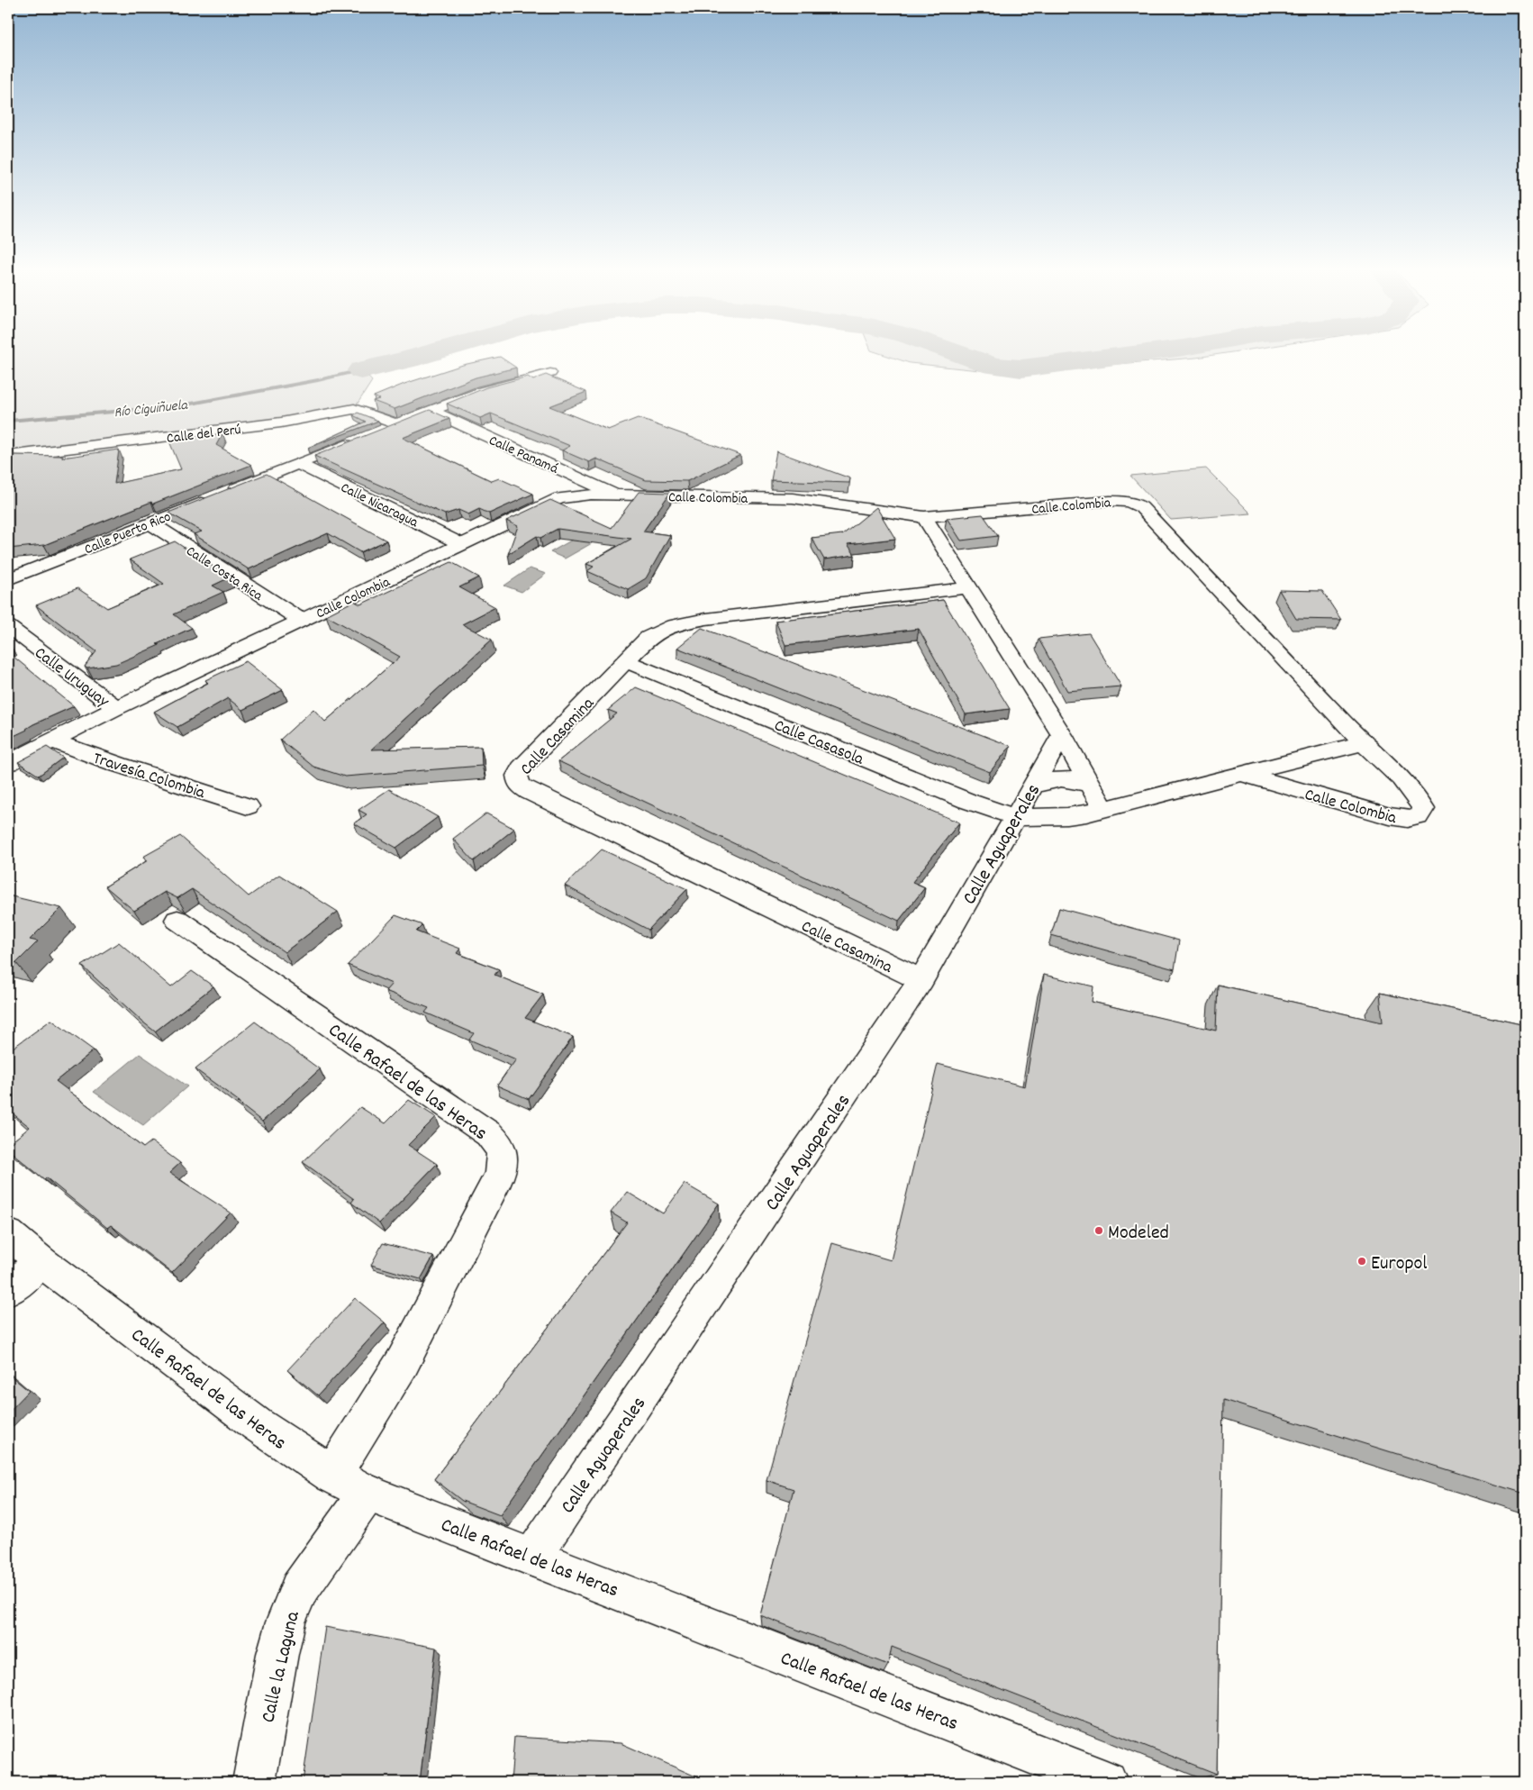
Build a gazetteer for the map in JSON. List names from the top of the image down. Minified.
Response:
{"streets":{"street":["Calle del Perú","Calle Panamá","Calle Colombia","Calle Nicaragua","Calle Puerto Rico","Calle Costa Rica","Calle Uruguay","Calle Casamina","Calle Casasola","Travesía Colombia","Calle Aguaperales","Calle Rafael de las Heras","Calle la Laguna"]},"crossings":[["Calle del Perú","Calle Puerto Rico"],["Calle Panamá","Calle Colombia"],["Calle Panamá","Calle Puerto Rico"],["Calle Colombia","Calle Nicaragua"],["Calle Colombia","Calle Costa Rica"],["Calle Colombia","Calle Uruguay"],["Calle Colombia","Calle Casasola"],["Calle Colombia","Travesía Colombia"],["Calle Colombia","Calle Aguaperales"],["Calle Nicaragua","Calle Puerto Rico"],["Calle Puerto Rico","Calle Costa Rica"],["Calle Casamina","Calle Casasola"],["Calle Casamina","Calle Aguaperales"],["Calle Casasola","Calle Aguaperales"],["Calle Aguaperales","Calle Rafael de las Heras"],["Calle Rafael de las Heras","Calle la Laguna"]],"water":["Río Ciguiñuela"],"places":["Modeled","Europol"]}
